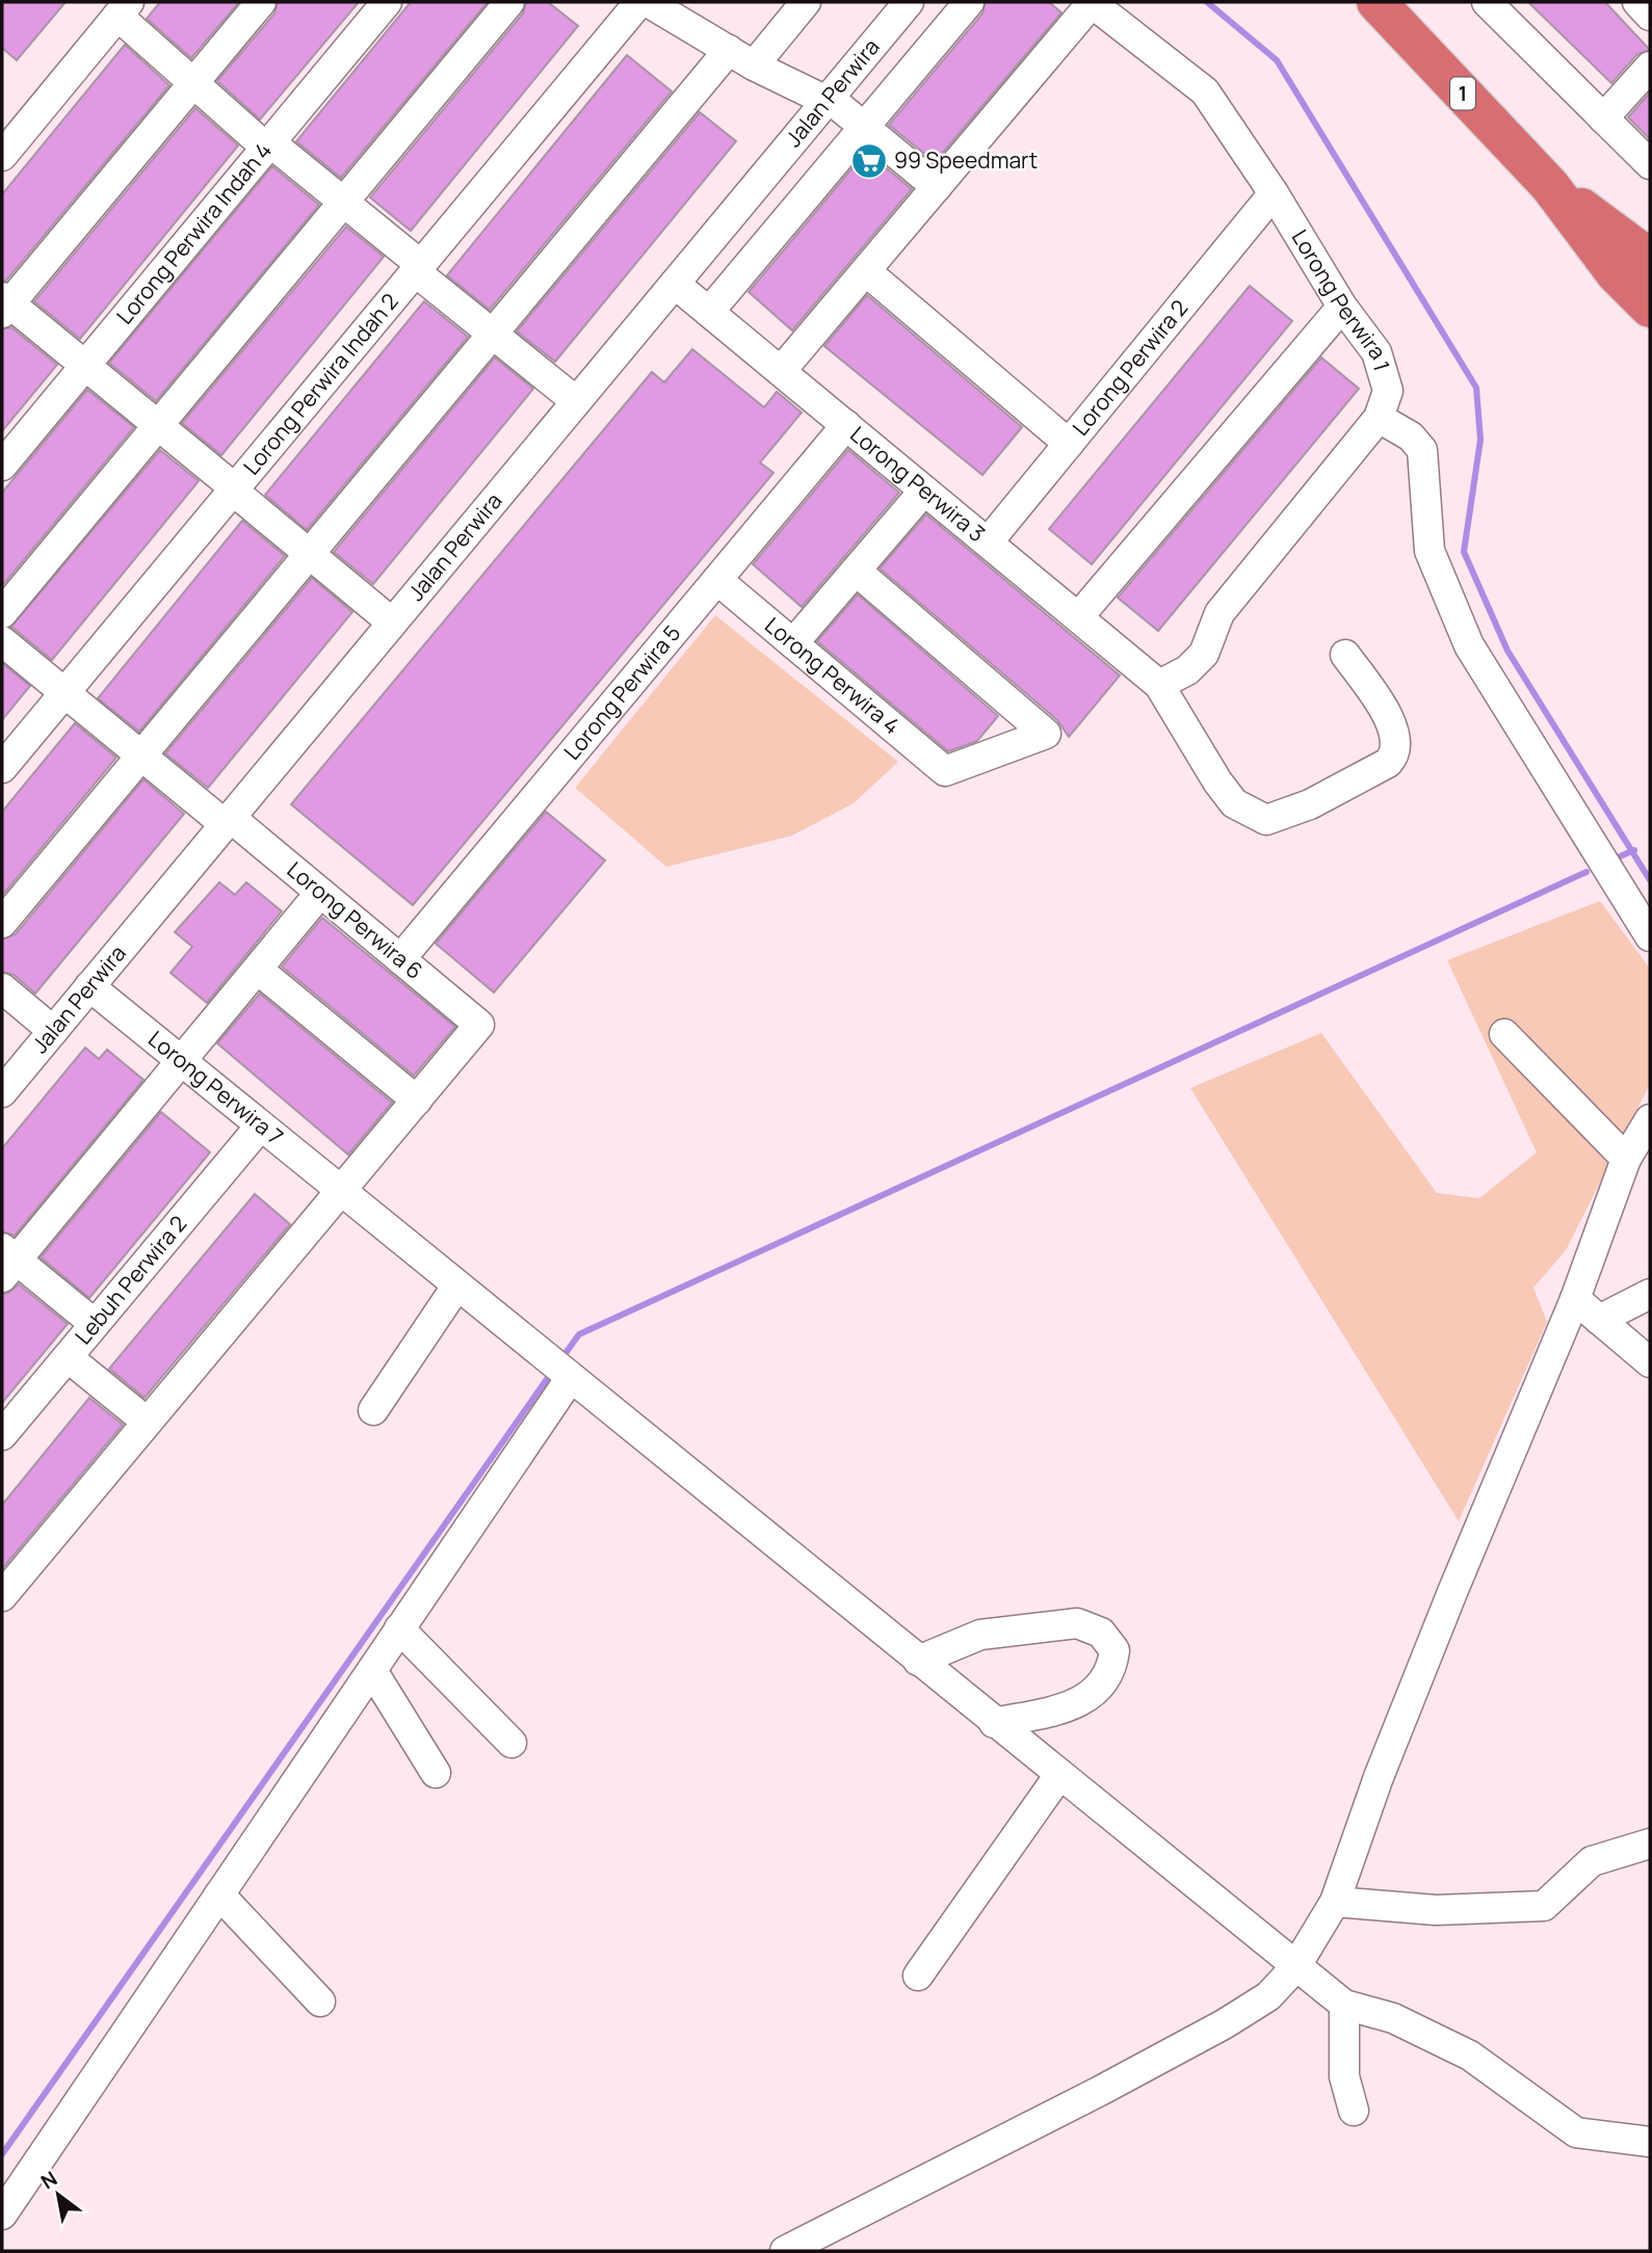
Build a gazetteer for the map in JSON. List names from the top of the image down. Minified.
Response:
{"streets":{"highway":["1"],"street":["Jalan Perwira","Lorong Perwira Indah 4","Lorong Perwira 1","Lorong Perwira 2","Lorong Perwira Indah 2","Lorong Perwira 3","Lorong Perwira 4","Lorong Perwira 5","Lorong Perwira 6","Lorong Perwira 7","Lebuh Perwira 2"]},"crossings":[["Jalan Perwira","Lorong Perwira 3"],["Jalan Perwira","Lorong Perwira 6"],["Jalan Perwira","Lorong Perwira 7"],["Lorong Perwira 1","Lorong Perwira 2"],["Lorong Perwira 1","Lorong Perwira 3"],["Lorong Perwira 2","Lorong Perwira 3"],["Lorong Perwira Indah 2","Lorong Perwira 6"],["Lorong Perwira 3","Lorong Perwira 5"],["Lorong Perwira 4","Lorong Perwira 5"],["Lorong Perwira 5","Lorong Perwira 6"],["Lorong Perwira 7","Lebuh Perwira 2"]],"places":{"supermarket":["99 Speedmart"]},"north":"top left"}
